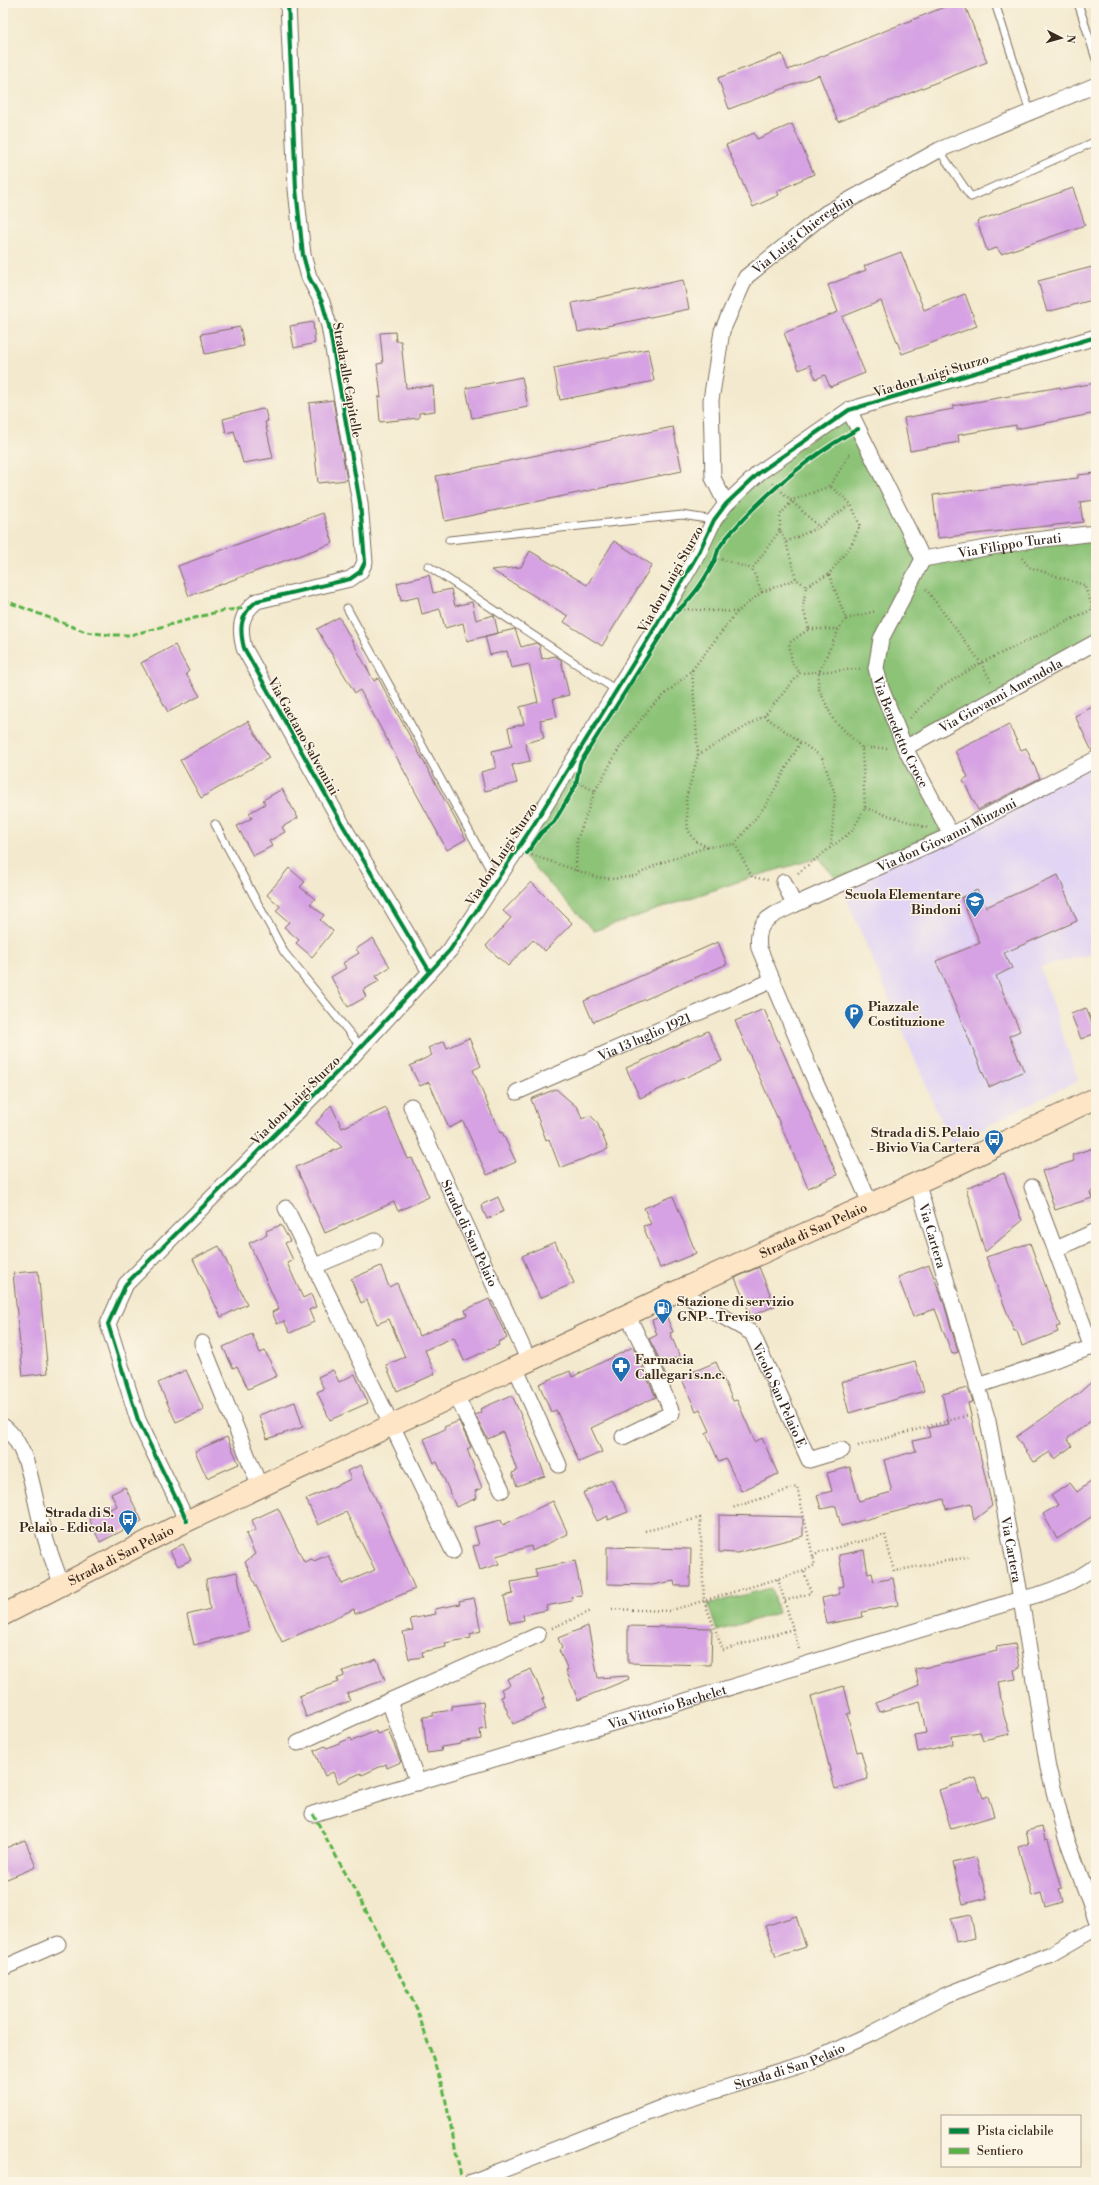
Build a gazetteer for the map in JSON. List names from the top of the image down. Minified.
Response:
{"streets":{"main road":["Strada di San Pelaio"],"street":["Via Luigi Chiereghin","Via don Luigi Sturzo","Strada alle Capitelle","Via Filippo Turati","Via Giovanni Amendola","Via Benedetto Croce","Via Gaetano Salvemini","Via don Giovanni Minzoni","Via 13 luglio 1921","Via Cartera","Vicolo San Pelaio E","Via Vittorio Bachelet"]},"crossings":[["Via Luigi Chiereghin","Via don Luigi Sturzo"],["Via don Luigi Sturzo","Via Gaetano Salvemini"],["Via don Luigi Sturzo","Strada di San Pelaio"],["Strada alle Capitelle","Via Gaetano Salvemini"],["Via Filippo Turati","Via Benedetto Croce"],["Via Giovanni Amendola","Via Benedetto Croce"],["Via Benedetto Croce","Via don Giovanni Minzoni"],["Strada di San Pelaio","Via Cartera"],["Strada di San Pelaio","Vicolo San Pelaio E"],["Via Cartera","Via Vittorio Bachelet"]],"places":{"school or university":["Scuola Elementare Bindoni"],"parking":["Piazzale Costituzione"],"bus stop":["Strada di S. Pelaio - Bivio Via Cartera","Strada di S. Pelaio - Edicola"],"fuel station":["Stazione di servizio GNP - Treviso"],"pharmacy":["Farmacia Callegari s.n.c."]},"legend":["Pista ciclabile","Sentiero"],"north":"right"}
